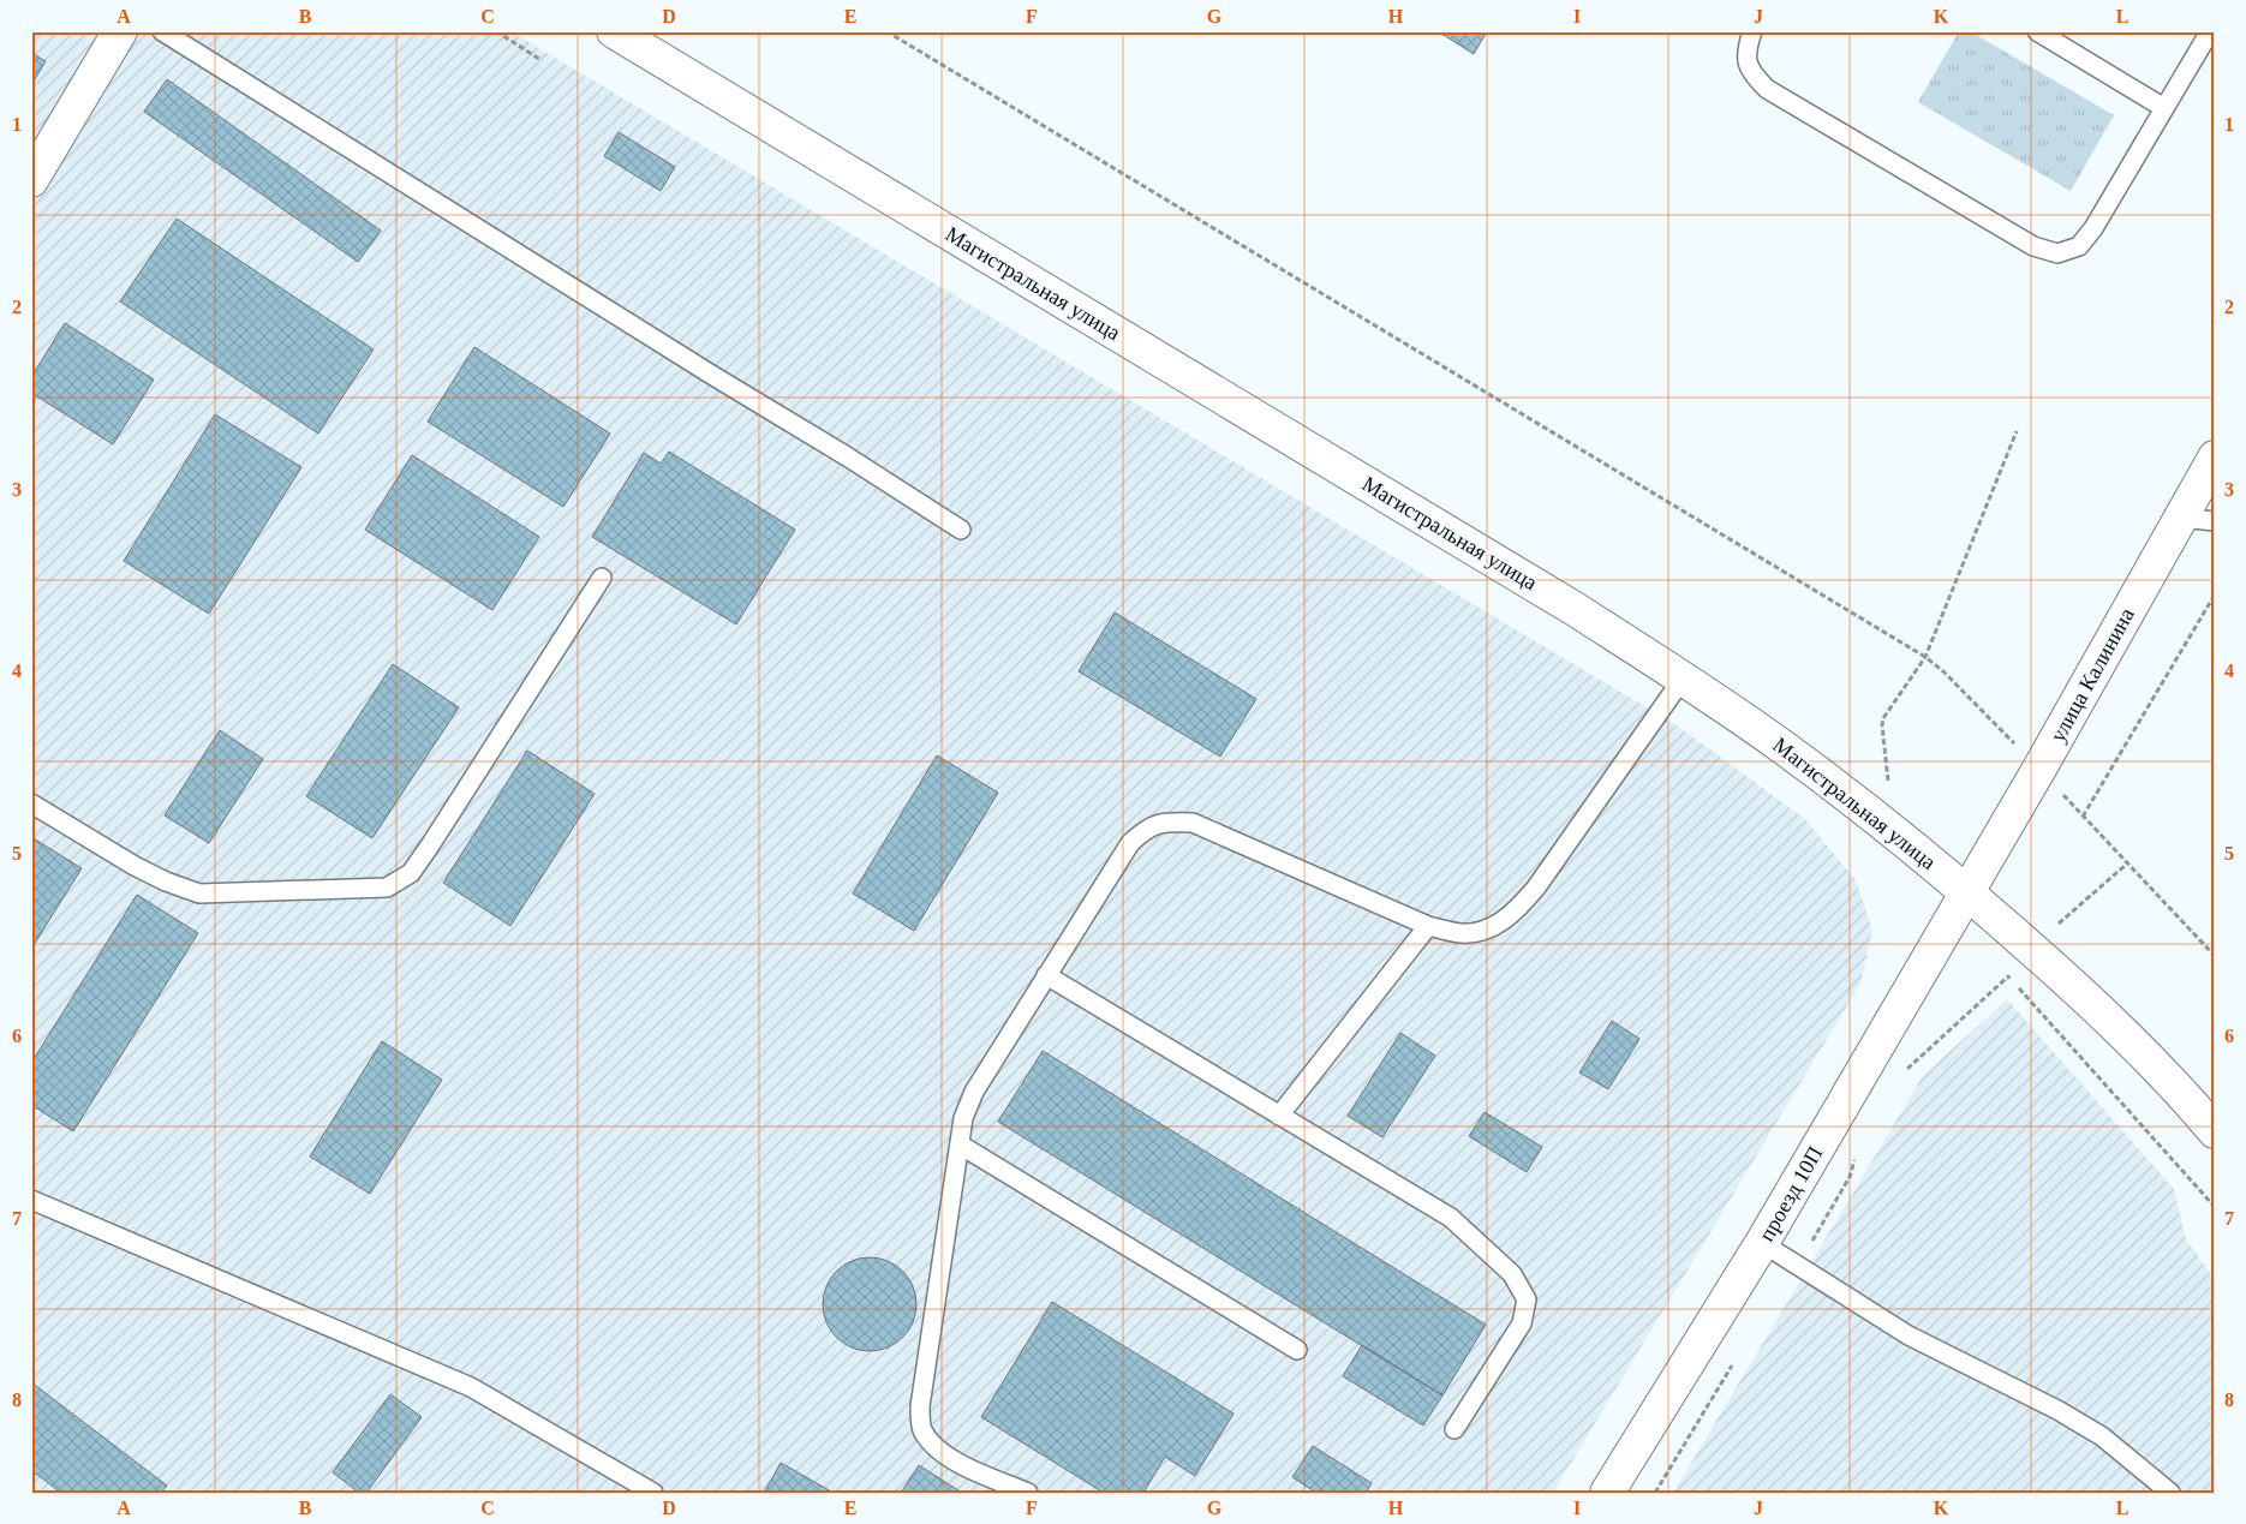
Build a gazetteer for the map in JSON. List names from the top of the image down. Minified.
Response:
{"streets":{"main road":["Магистральная улица","улица Калинина","проезд 10П"]},"crossings":[["Магистральная улица","улица Калинина"],["Магистральная улица","проезд 10П"],["улица Калинина","проезд 10П"]],"grid":{"columns":["A","B","C","D","E","F","G","H","I","J","K","L"],"rows":["1","2","3","4","5","6","7","8"]}}
